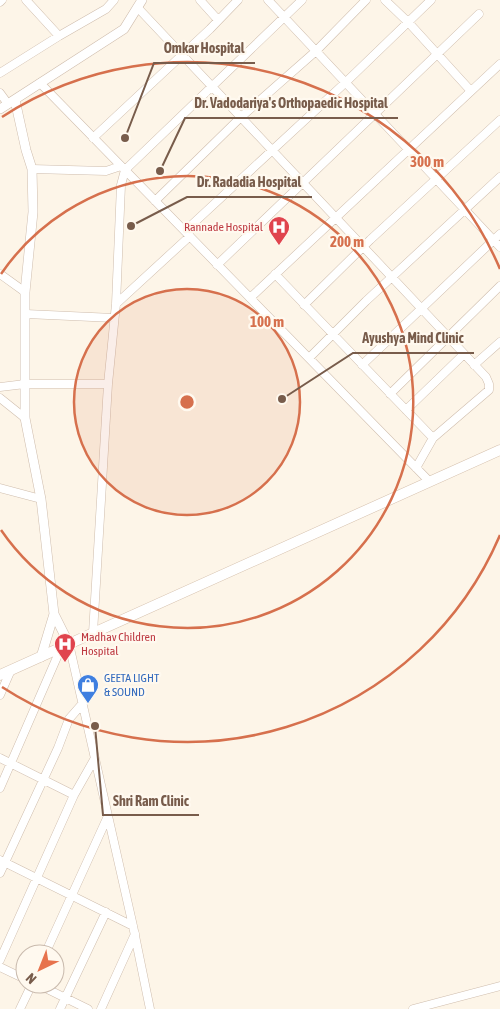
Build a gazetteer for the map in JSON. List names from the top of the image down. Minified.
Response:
{"places":{"other":["Omkar Hospital","Dr. Vadodariya's Orthopaedic Hospital","Dr. Radadia Hospital","Ayushya Mind Clinic","Shri Ram Clinic"],"hospital":["Rannade Hospital","Madhav Children Hospital"],"shop":["GEETA LIGHT & SOUND"]},"north":"bottom left","rings":["300 m","200 m","100 m"]}
